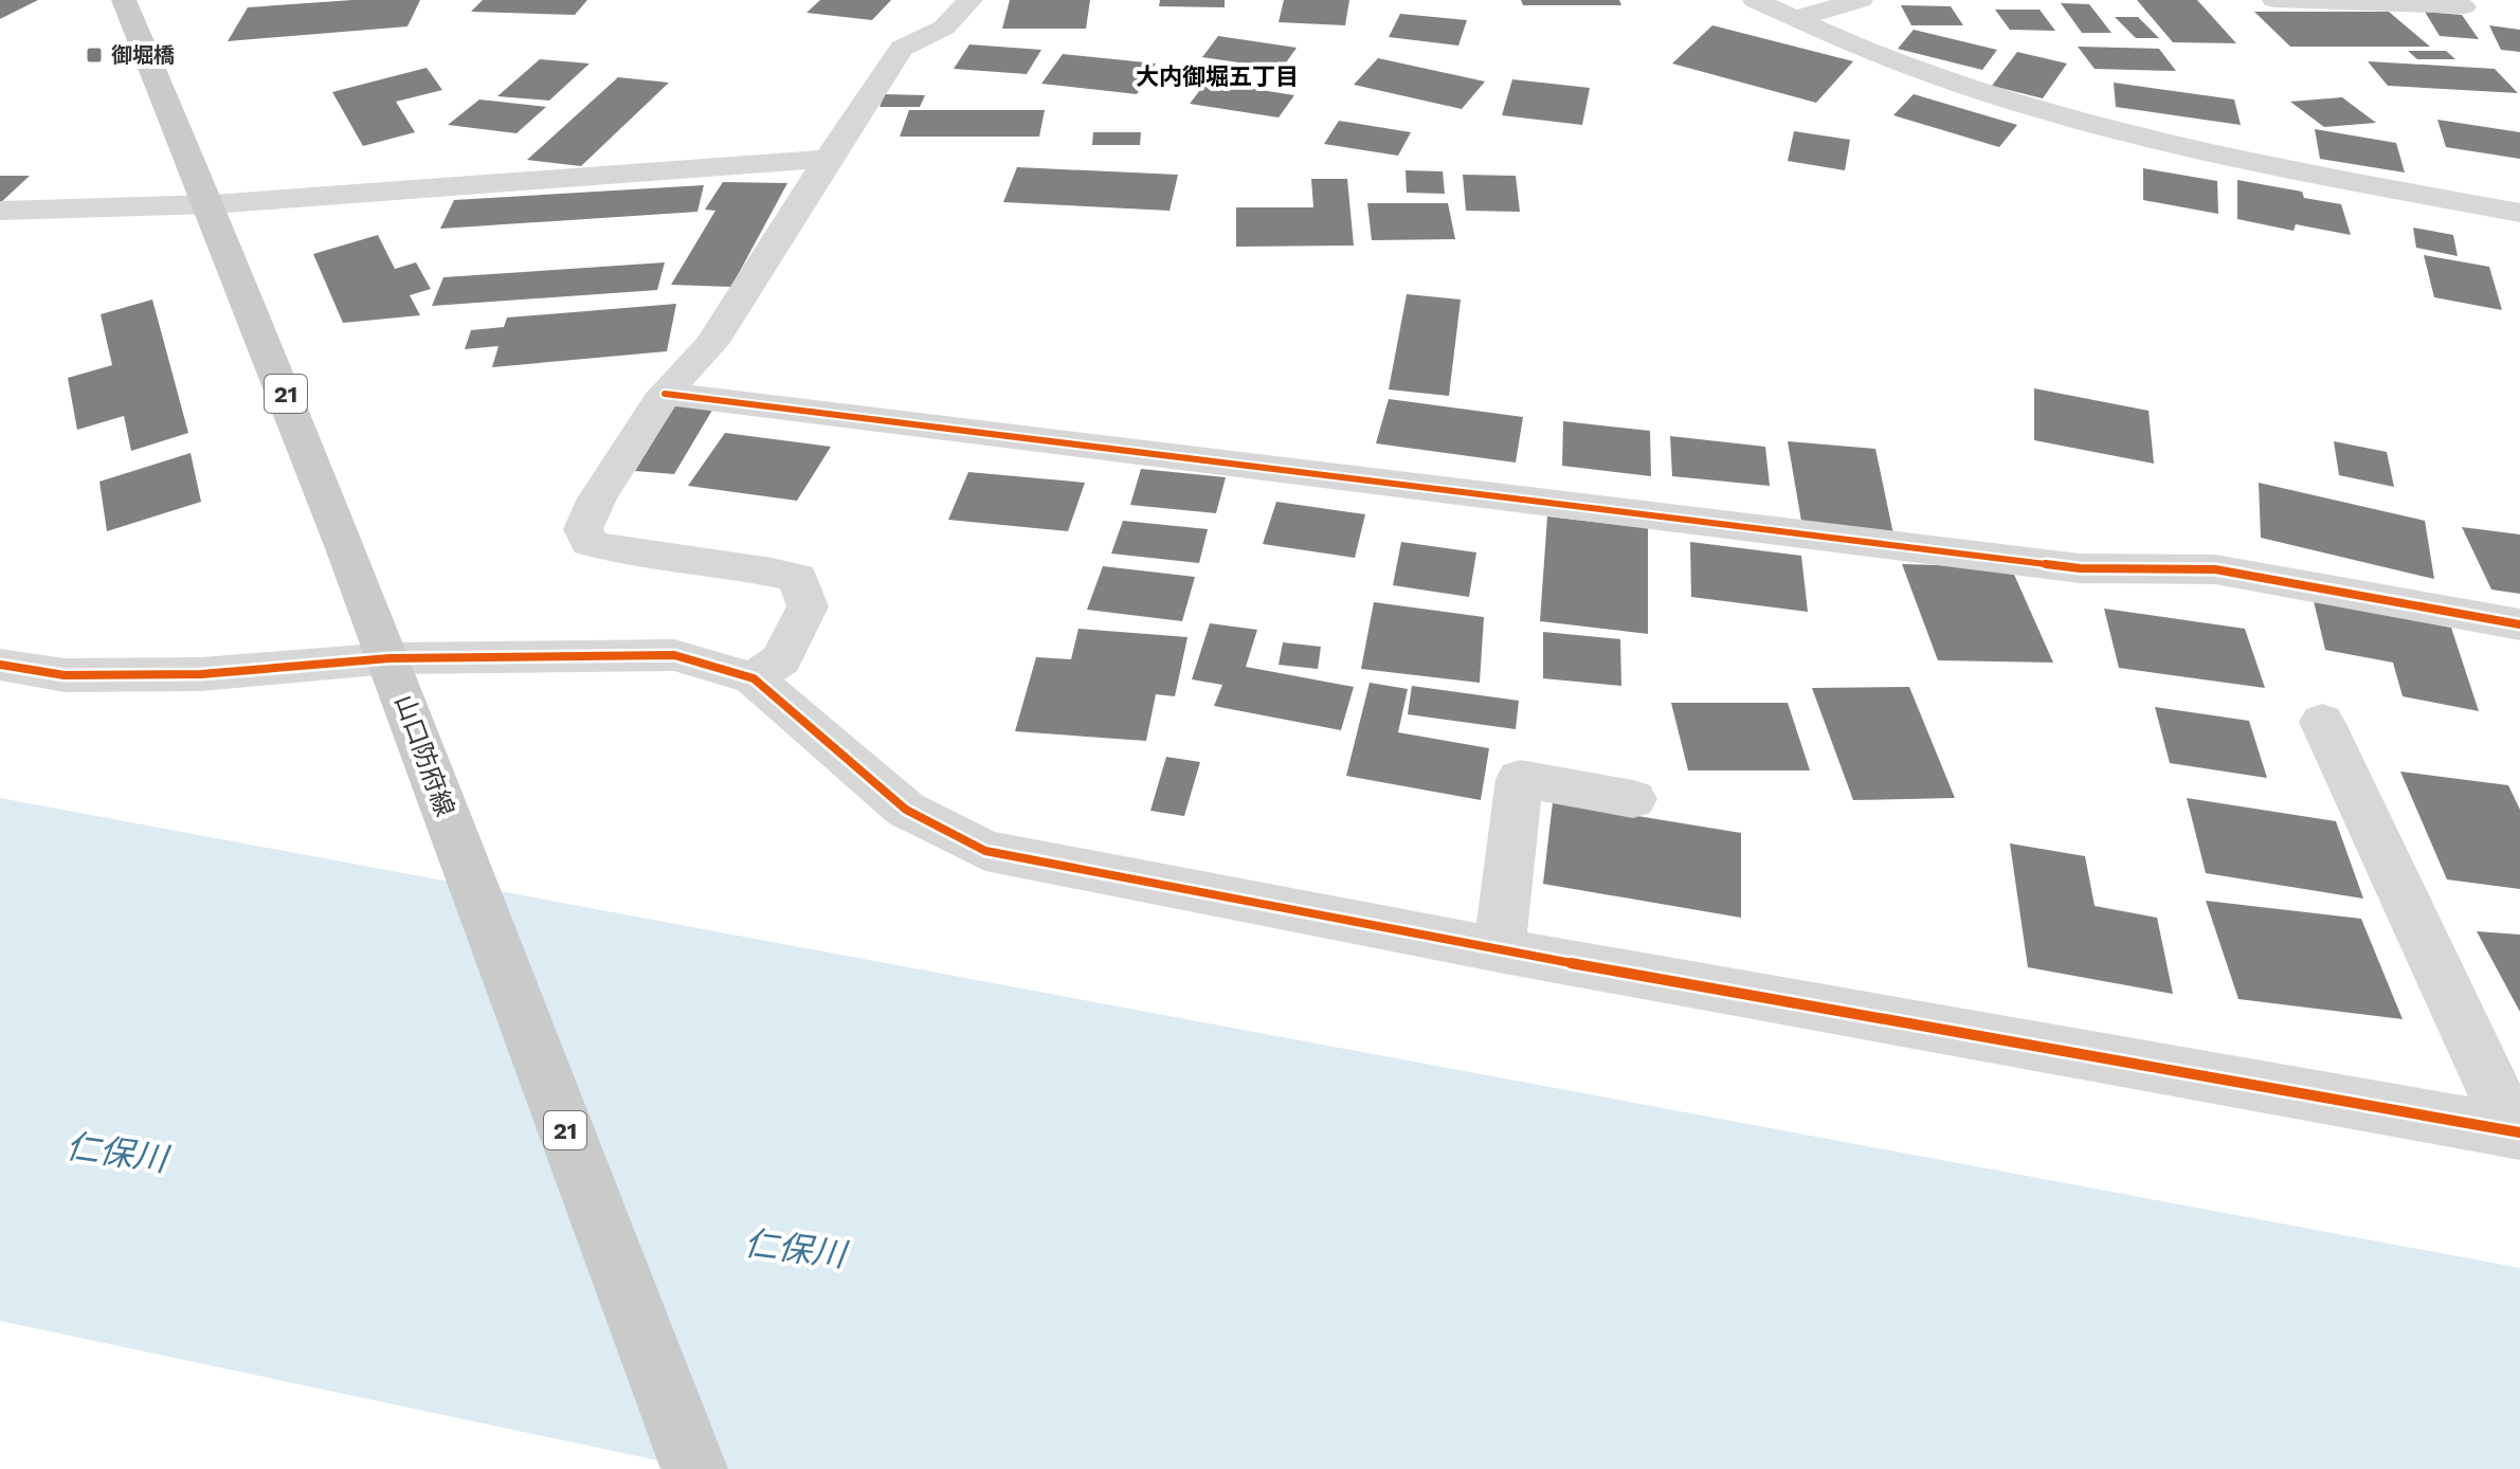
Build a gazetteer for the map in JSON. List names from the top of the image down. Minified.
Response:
{"streets":{"main road":["21","山口防府線"]},"districts":["大内御堀五丁目"],"water":["仁保川"],"places":{"transit":["御堀橋"]}}
